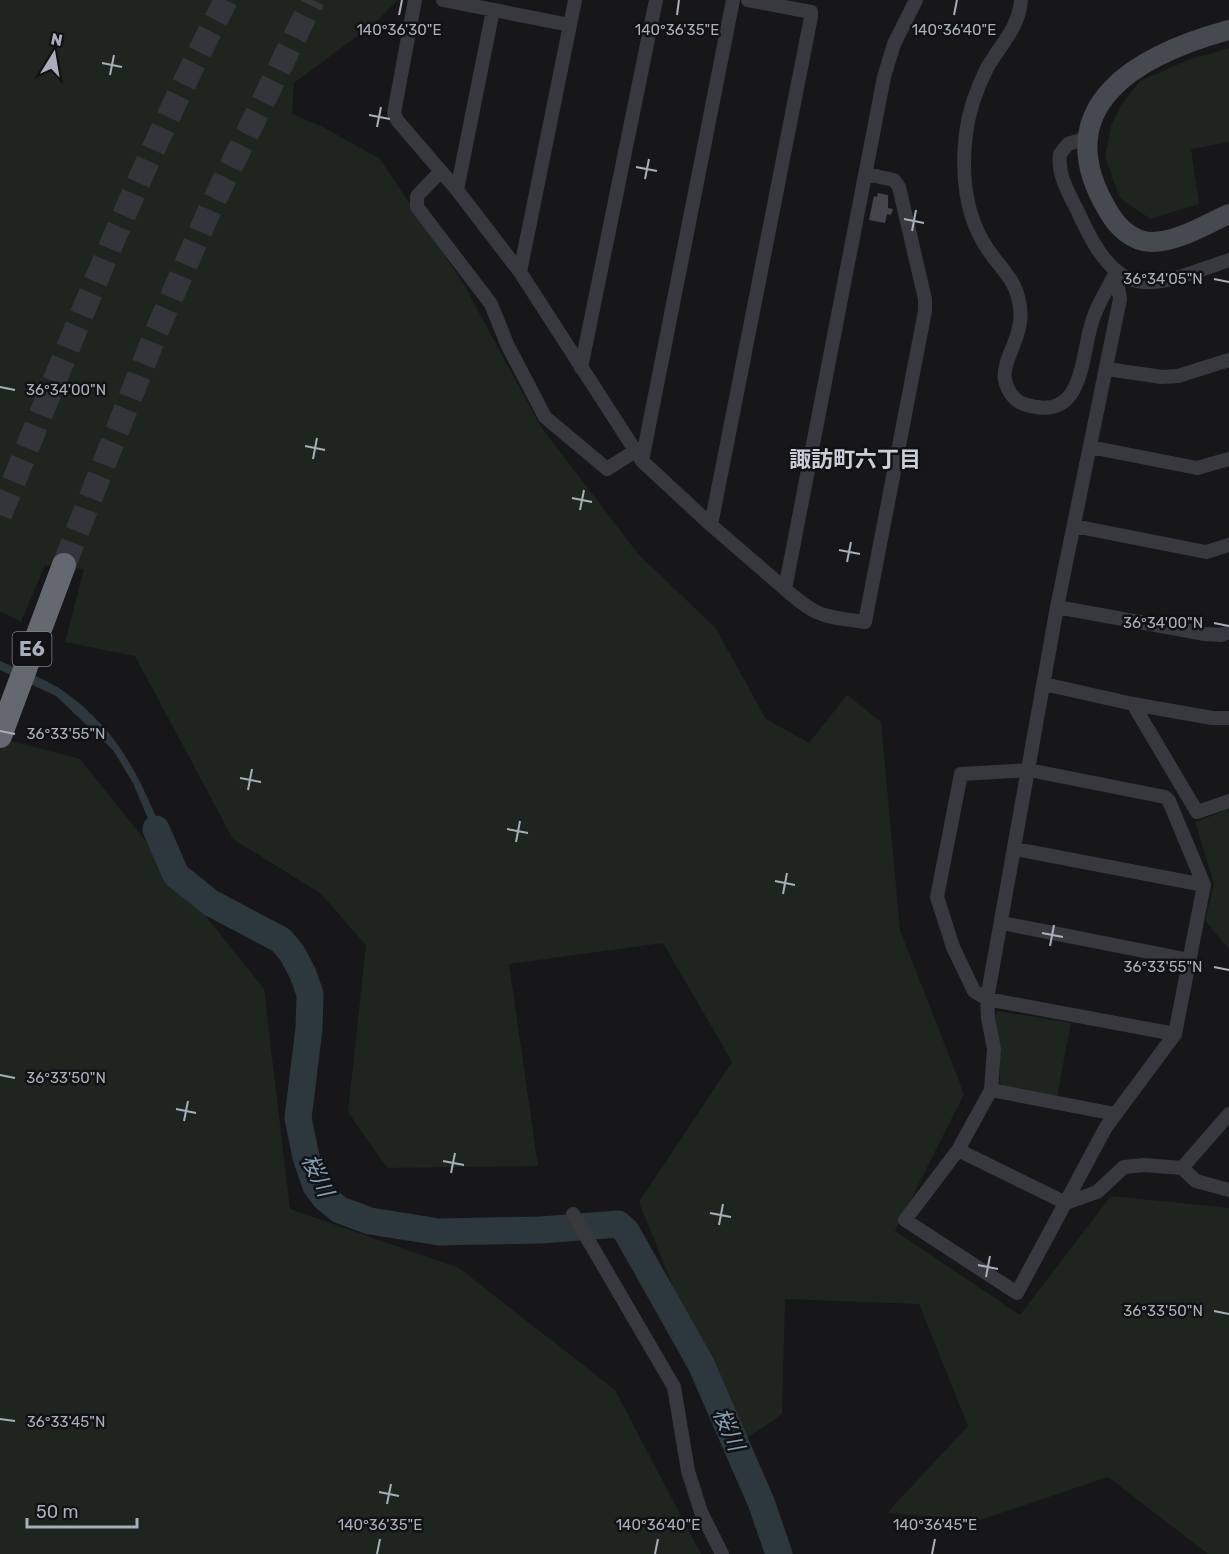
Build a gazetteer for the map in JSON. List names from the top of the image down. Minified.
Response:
{"streets":{"highway":["E6"]},"districts":["諏訪町六丁目"],"water":["桜川"],"scale_bar":"50 m","north":"top","coordinates":["140°36'30\"E","140°36'35\"E","140°36'40\"E","36°34'05\"N","36°34'00\"N","36°33'55\"N","36°33'50\"N","36°33'45\"N","140°36'45\"E"]}
